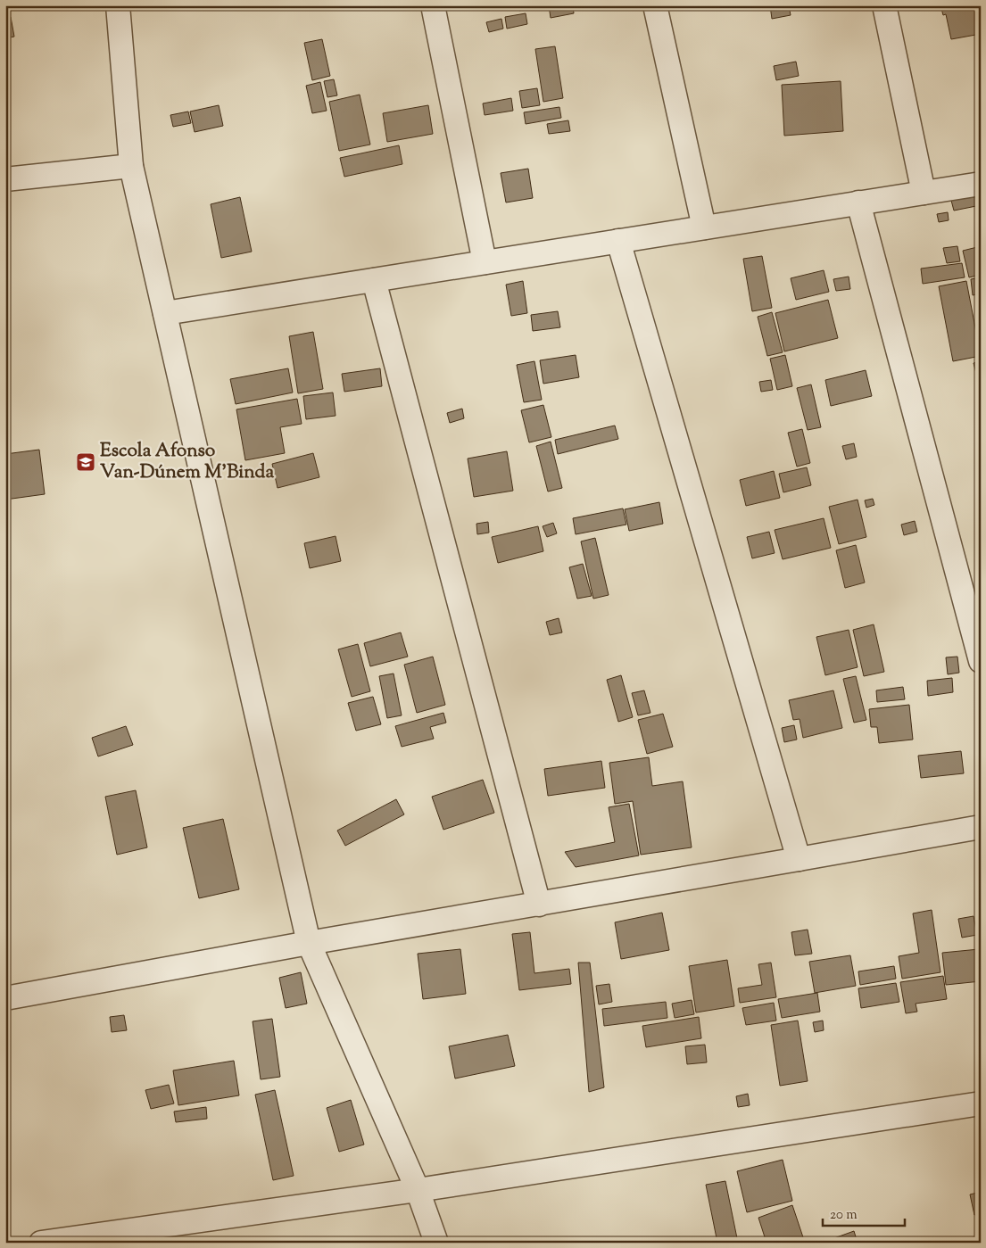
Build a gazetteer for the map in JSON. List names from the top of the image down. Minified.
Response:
{"places":{"school or university":["Escola Afonso Van-Dúnem M’Binda"]},"scale_bar":"20 m"}
